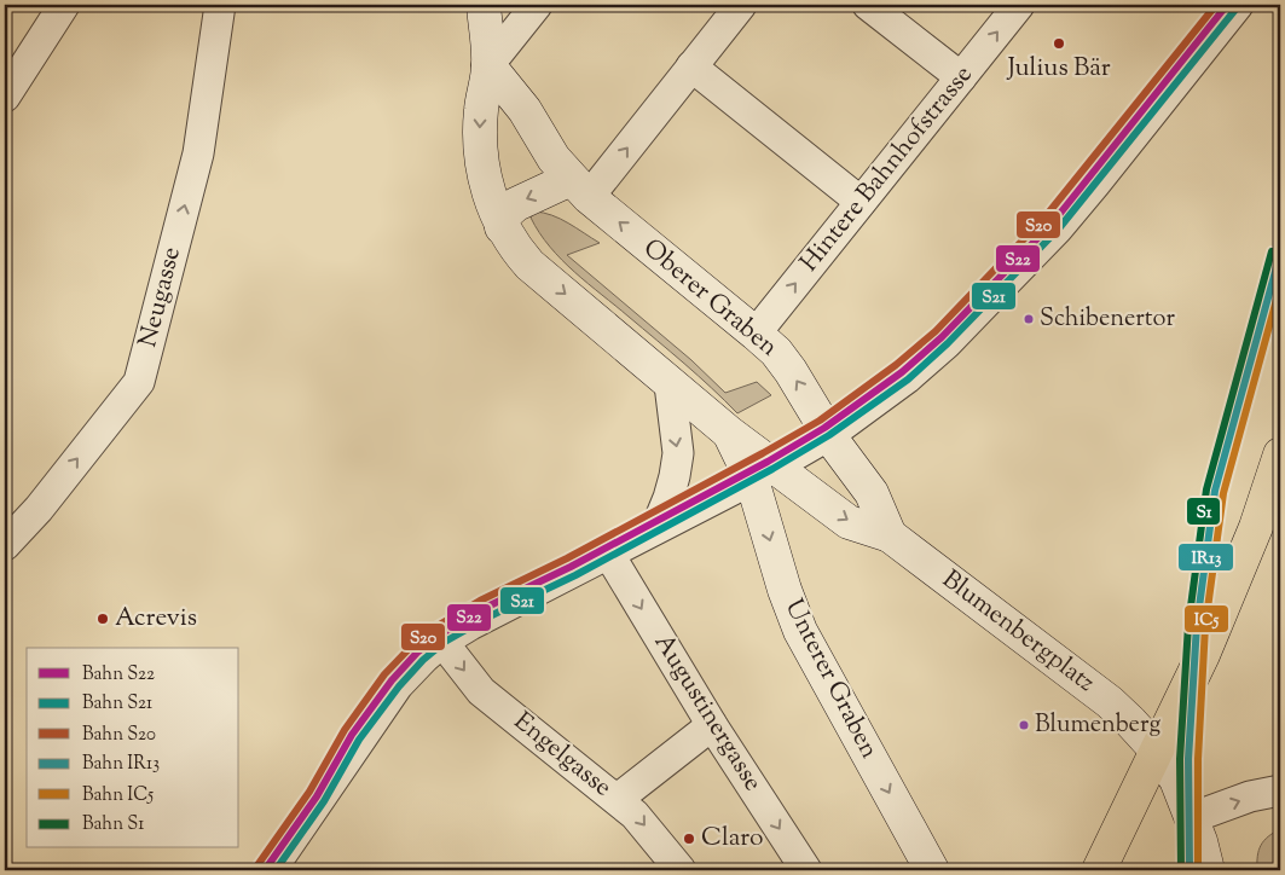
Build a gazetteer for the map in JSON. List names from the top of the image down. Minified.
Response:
{"streets":{"main road":["Oberer Graben","Blumenbergplatz","Unterer Graben"],"street":["Hintere Bahnhofstrasse","Neugasse","Augustinergasse","Engelgasse"]},"crossings":[["Hintere Bahnhofstrasse","Oberer Graben"],["Oberer Graben","Blumenbergplatz"]],"one_way":["Neugasse","Unterer Graben","Augustinergasse","Engelgasse"],"places":["Julius Bär","Schibenertor","Acrevis","Blumenberg","Claro"],"lines":["rail line S22","rail line S20","rail line S21","rail line S1","rail line IR13","rail line IC5"],"legend":["Bahn S22","Bahn S21","Bahn S20","Bahn IR13","Bahn IC5","Bahn S1"]}
